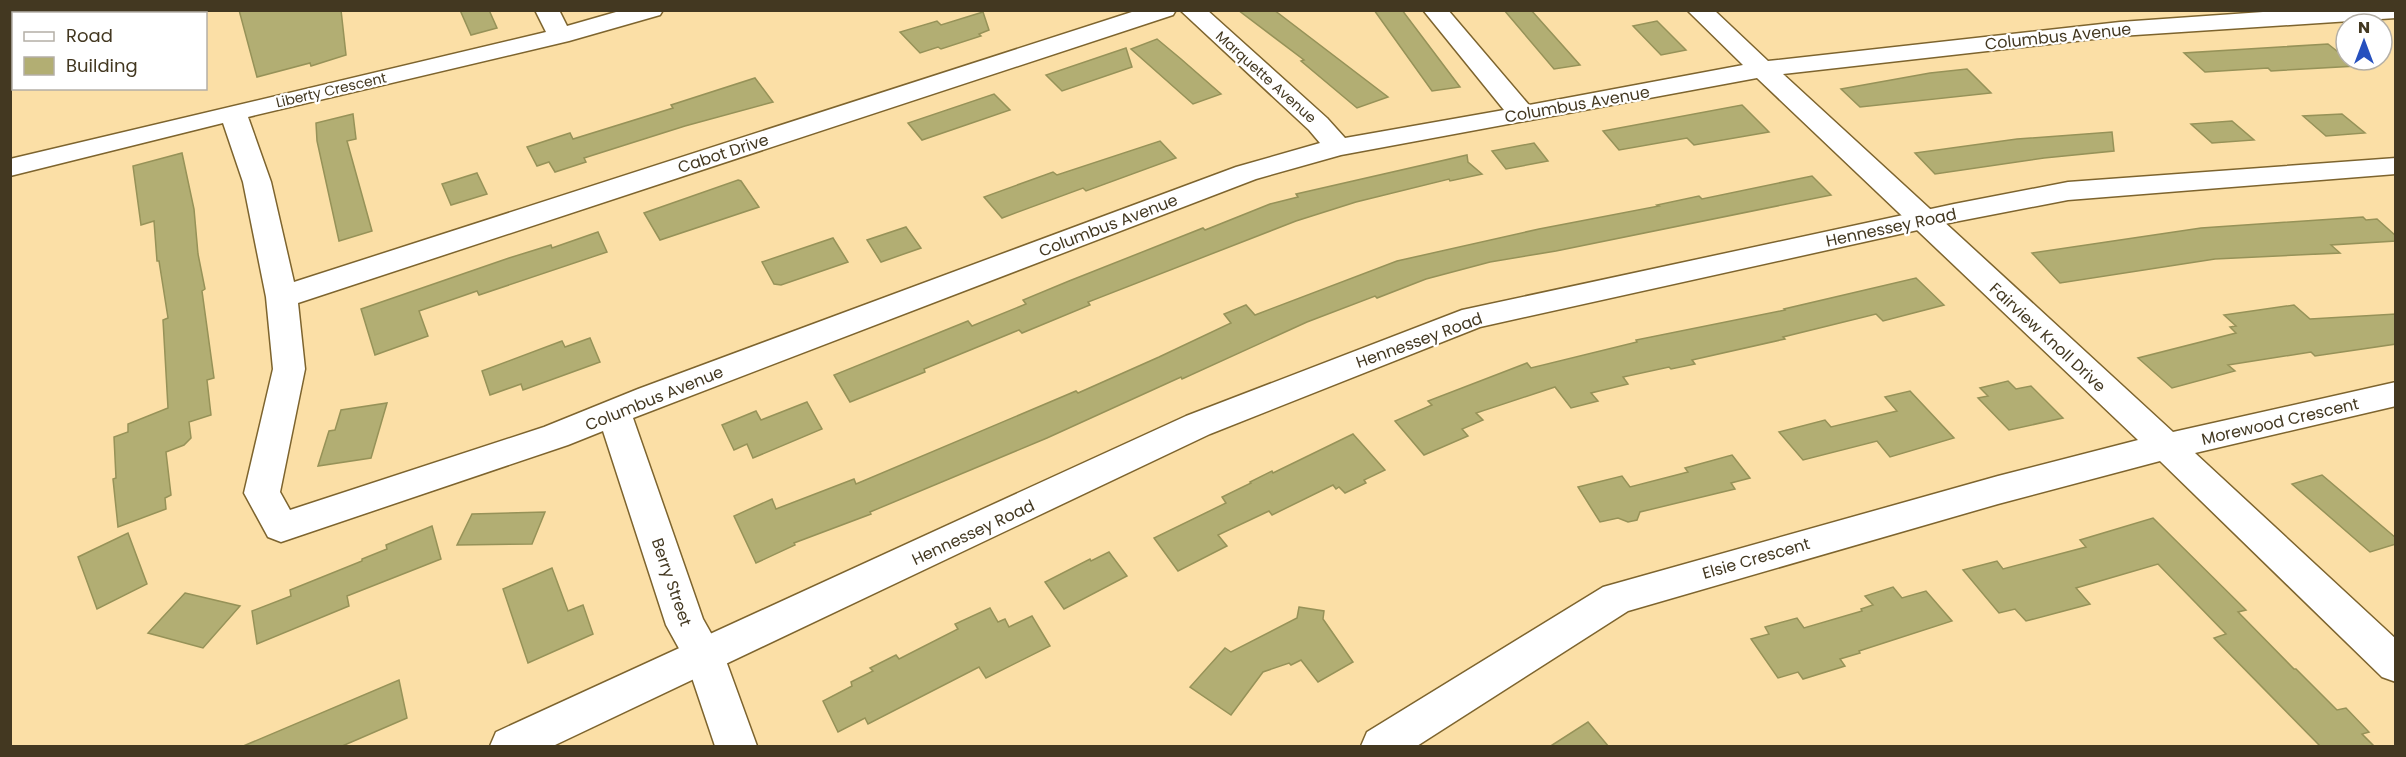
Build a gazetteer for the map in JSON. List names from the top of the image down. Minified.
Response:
{"streets":{"street":["Columbus Avenue","Marquette Avenue","Liberty Crescent","Cabot Drive","Hennessey Road","Fairview Knoll Drive","Morewood Crescent","Elsie Crescent","Berry Street"]},"crossings":[["Columbus Avenue","Marquette Avenue"],["Columbus Avenue","Liberty Crescent"],["Columbus Avenue","Cabot Drive"],["Columbus Avenue","Fairview Knoll Drive"],["Columbus Avenue","Berry Street"],["Hennessey Road","Fairview Knoll Drive"],["Hennessey Road","Berry Street"],["Fairview Knoll Drive","Morewood Crescent"],["Fairview Knoll Drive","Elsie Crescent"],["Morewood Crescent","Elsie Crescent"]],"legend":["Road","Building"],"north":"top"}
